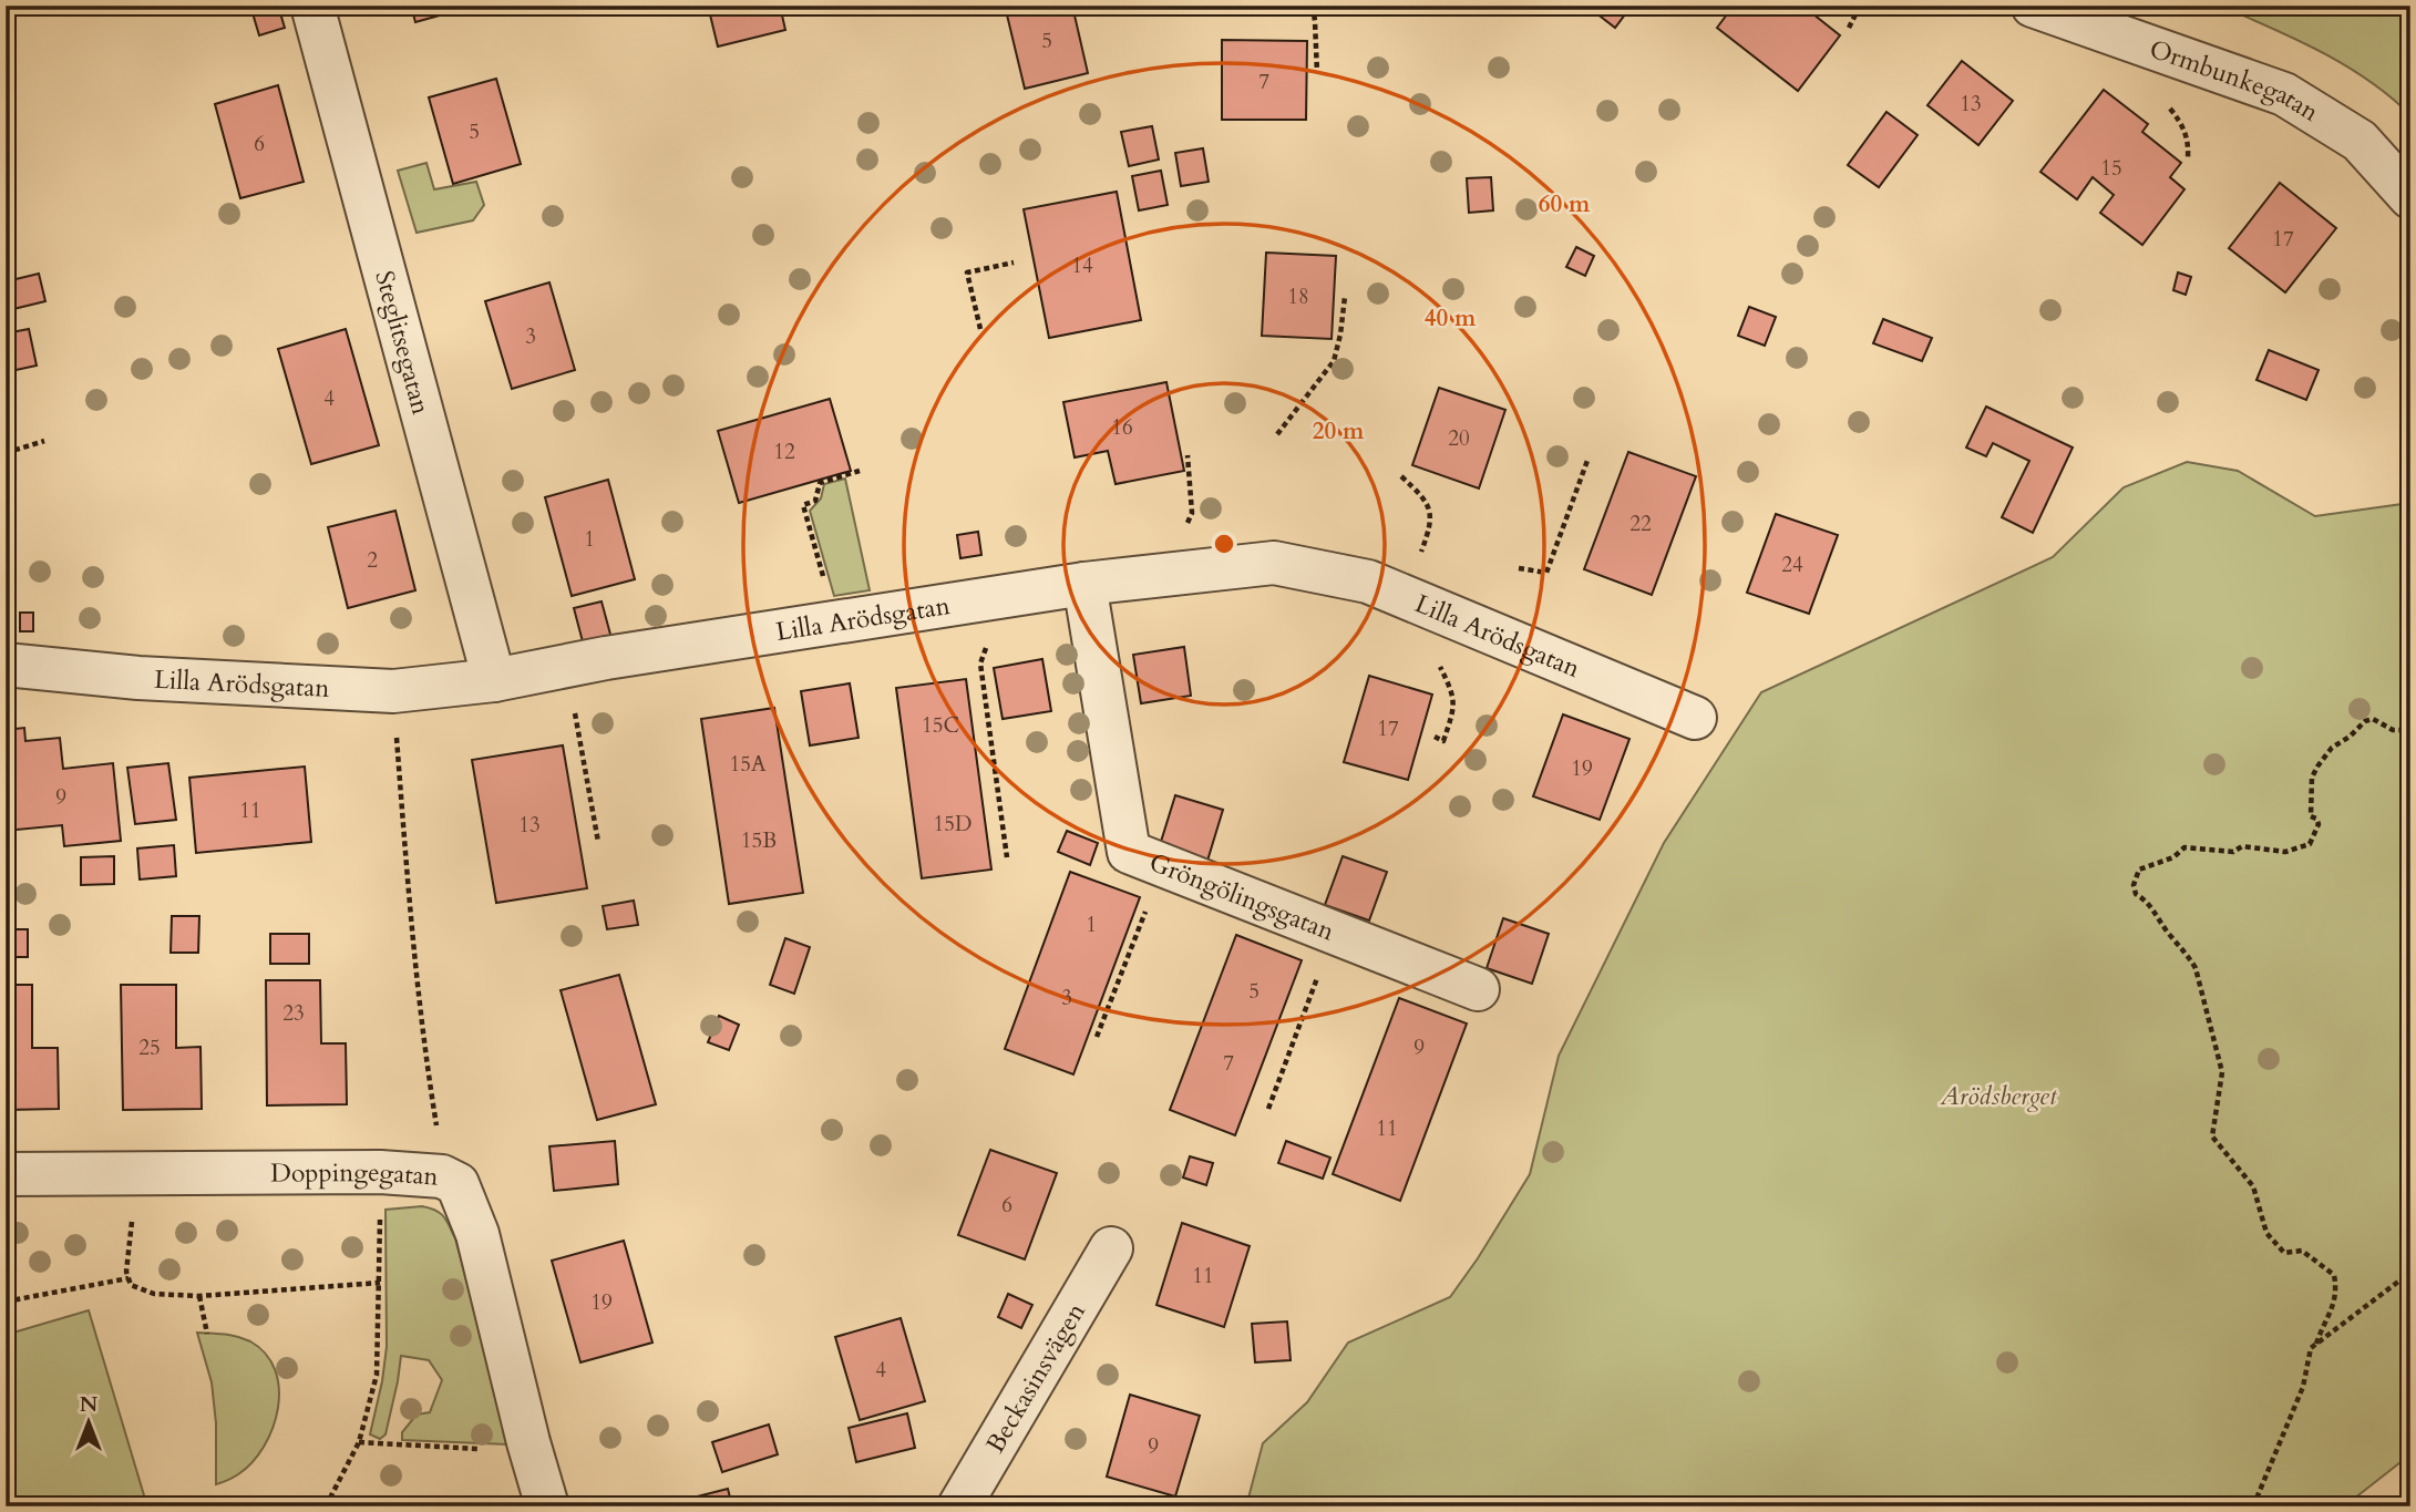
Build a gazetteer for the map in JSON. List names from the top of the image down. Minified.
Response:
{"streets":{"street":["Ormbunkegatan","Steglitsegatan","Lilla Arödsgatan","Gröngölingsgatan","Doppingegatan","Beckasinsvägen"]},"crossings":[["Steglitsegatan","Lilla Arödsgatan"],["Lilla Arödsgatan","Gröngölingsgatan"]],"parks":["Arödsberget"],"house_numbers":["5","7","13","5","6","15","17","14","18","3","4","16","20","12","22","1","2","24","15C","17","15A","19","9","11","15D","13","15B","1","5","3","23","25","9","7","11","6","11","19","4","9"],"north":"top","rings":["60 m","40 m","20 m"]}
